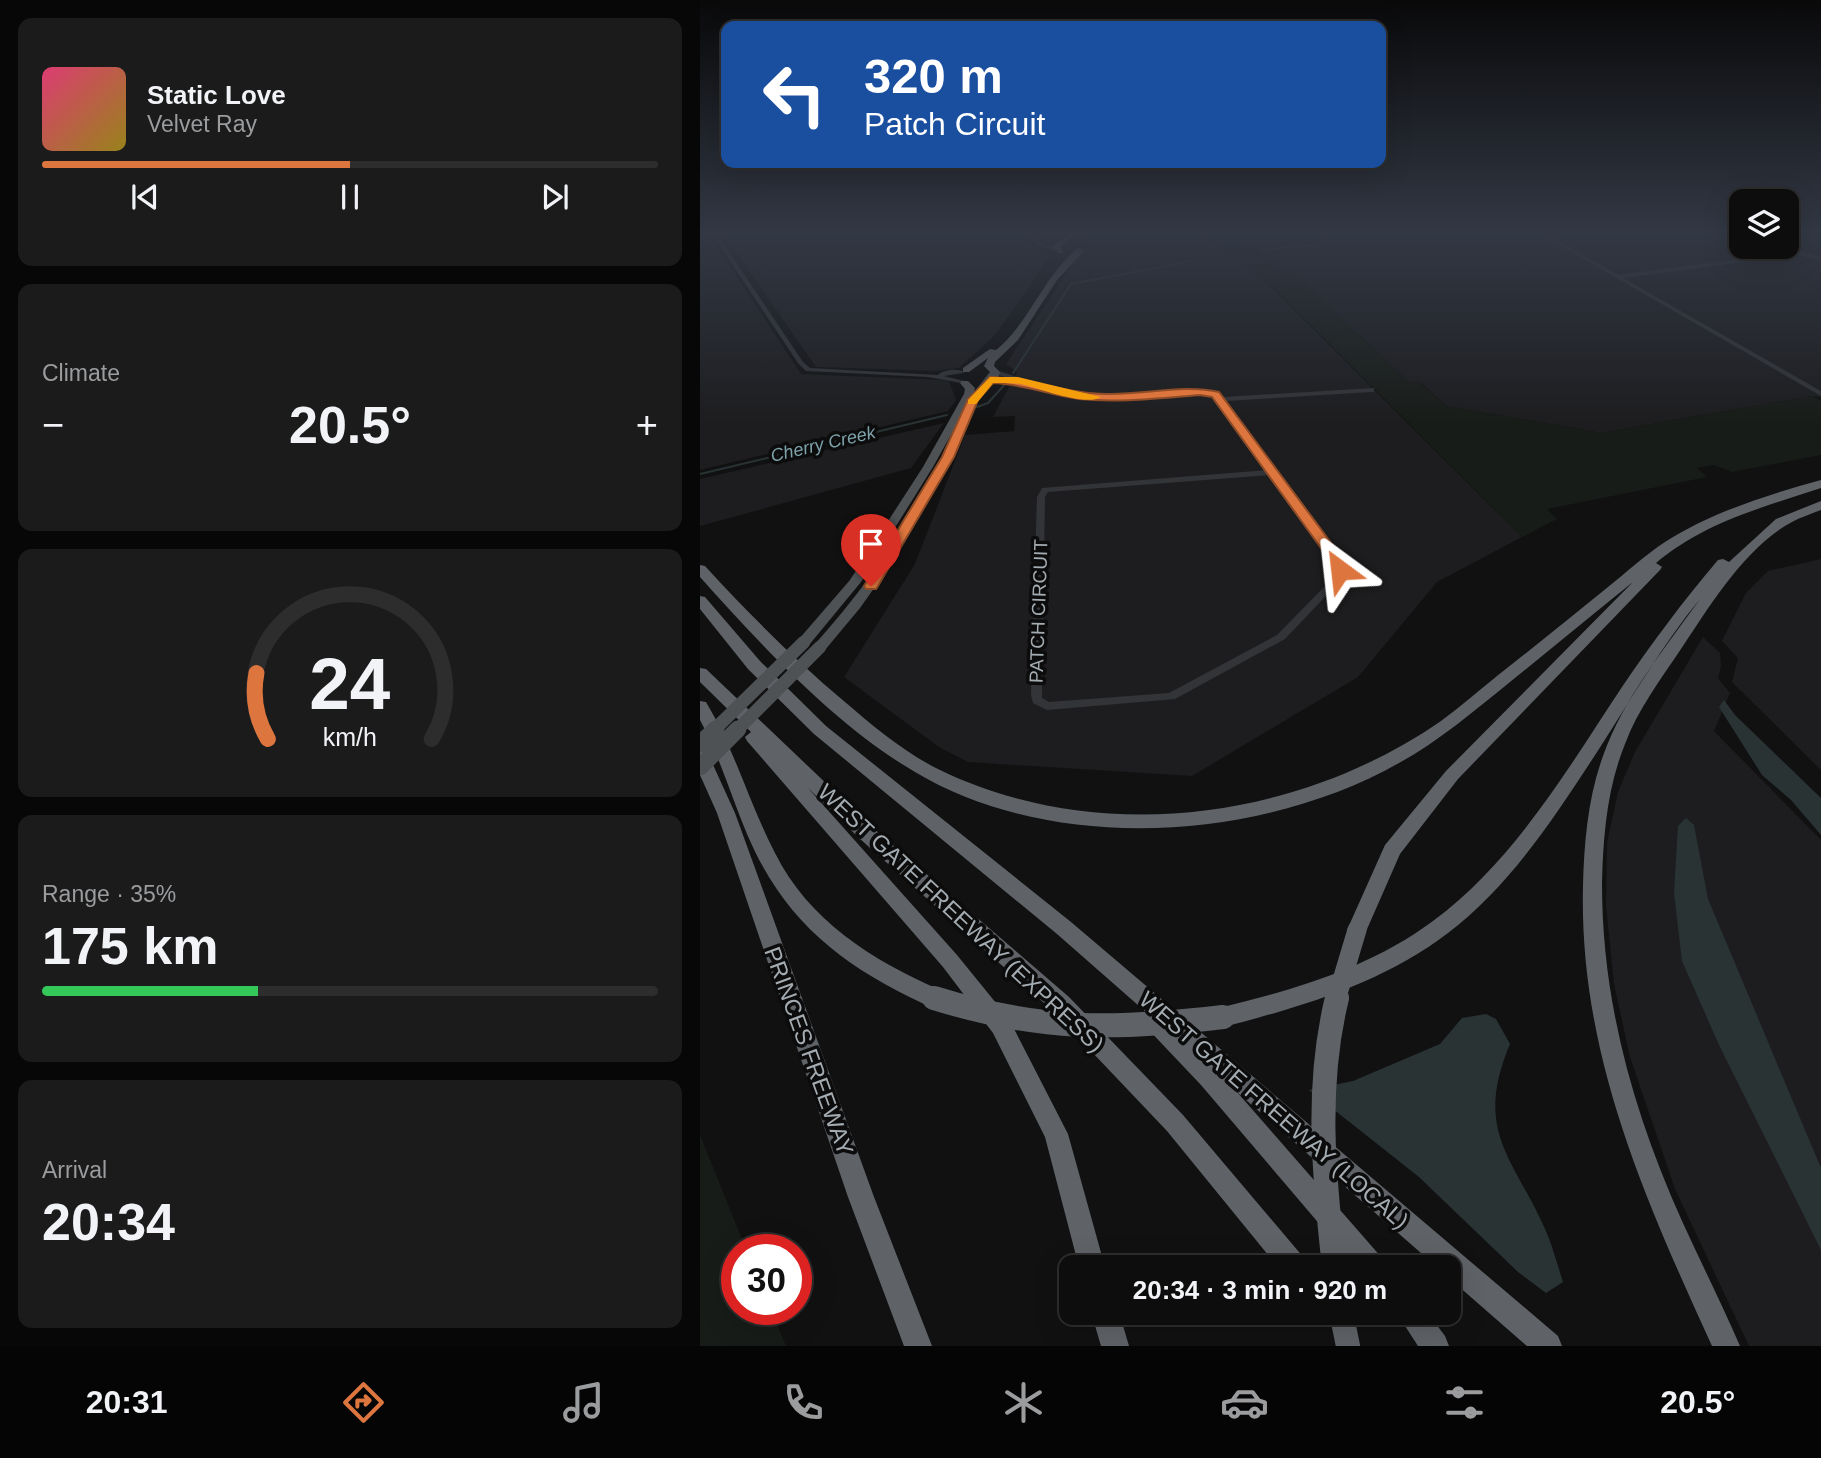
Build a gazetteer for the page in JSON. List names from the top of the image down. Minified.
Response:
{"streets":{"highway":["WEST GATE FREEWAY (EXPRESS)","PRINCES FREEWAY","WEST GATE FREEWAY (LOCAL)"],"street":["PATCH CIRCUIT"]},"water":["Cherry Creek"],"page":{"turn":["320 m","Patch Circuit"],"song":["Static Love","Velvet Ray"],"tile":["Climate",["Range · 35%","175 km"],["Arrival","20:34"]],"heat":["−","20.5°","+"],"limit":"30","trip":"20:34 · 3 min · 920 m","tabs":["20:31","20.5°"],"gauge":["24","km/h"]}}
